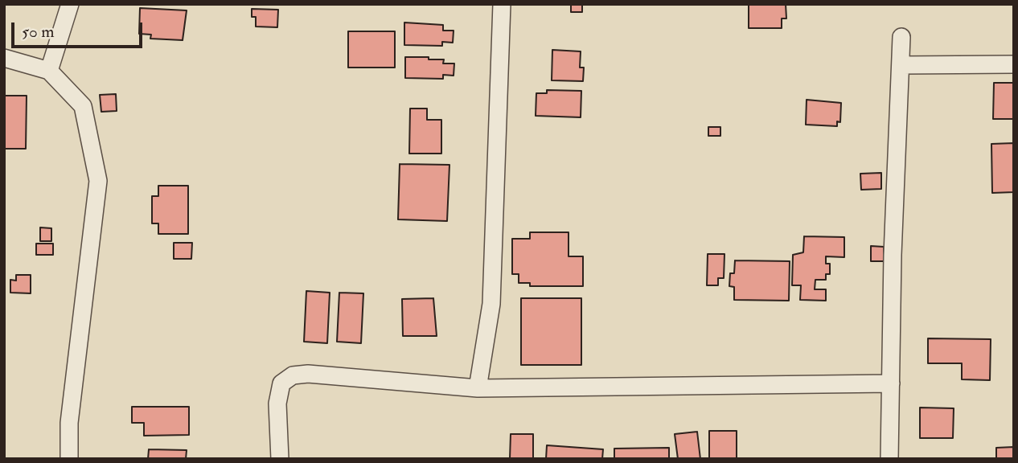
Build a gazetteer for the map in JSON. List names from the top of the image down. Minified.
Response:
{"scale_bar":"50 m"}
